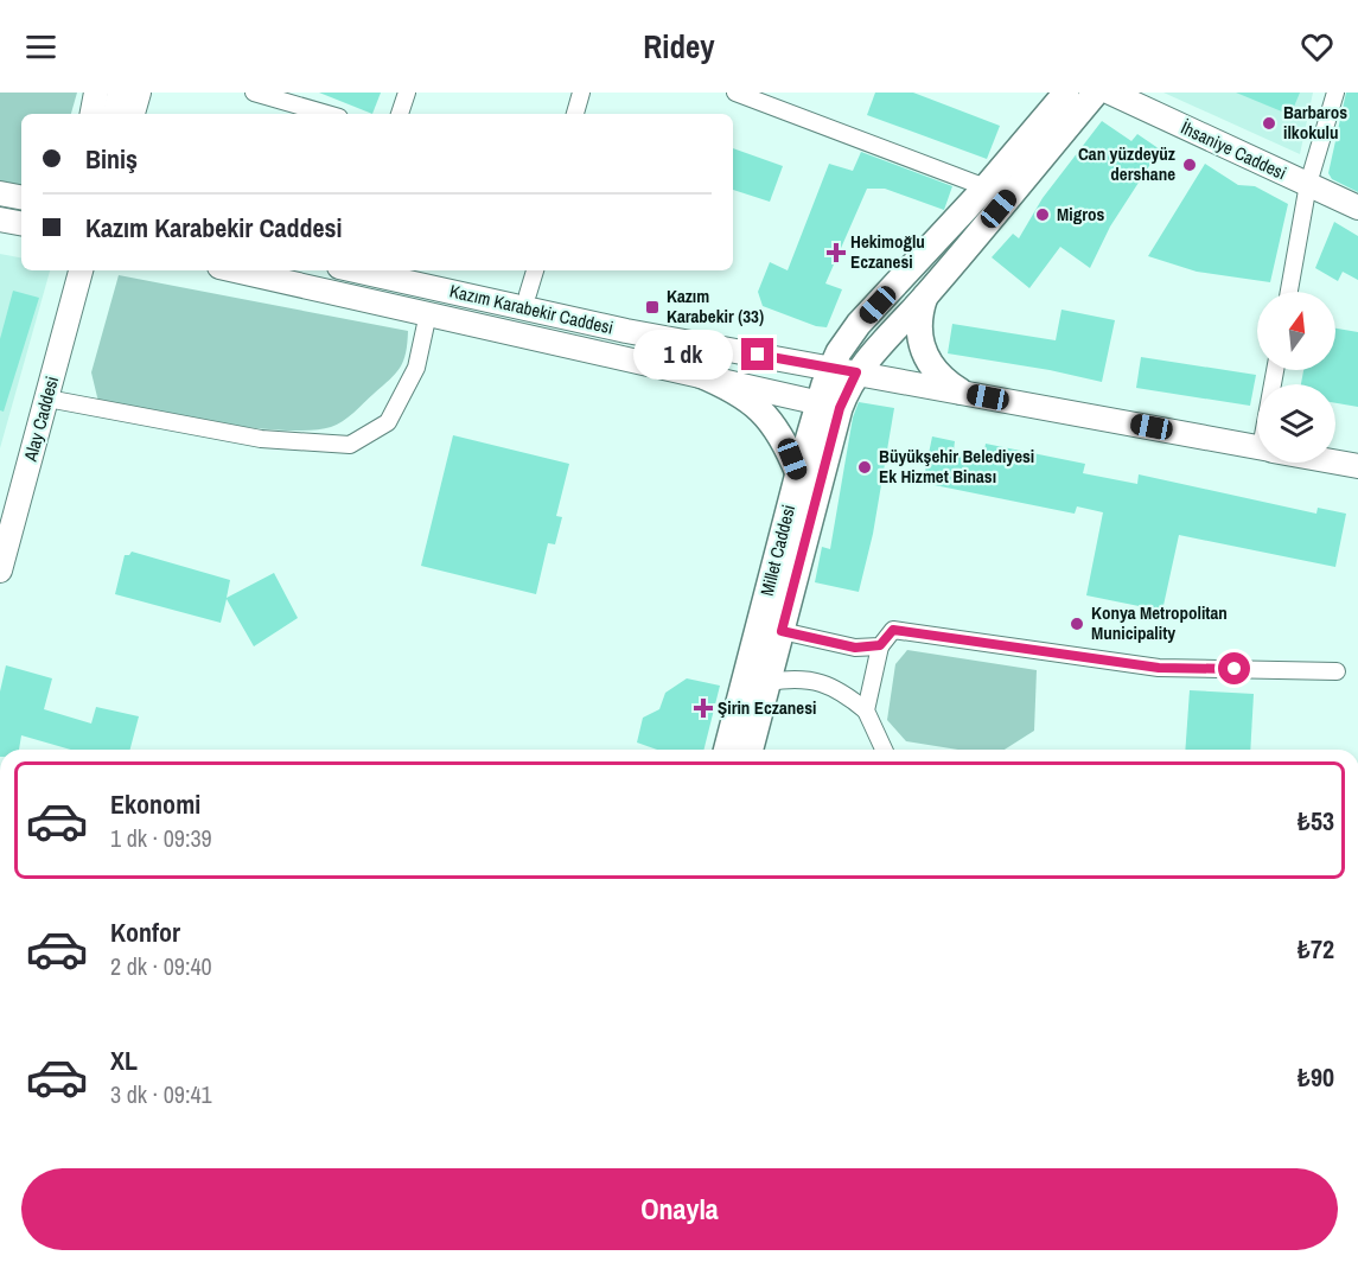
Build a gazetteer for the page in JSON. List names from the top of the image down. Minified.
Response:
{"streets":{"main road":["İhsaniye Caddesi","Kazım Karabekir Caddesi","Alay Caddesi","Millet Caddesi"]},"crossings":[["Kazım Karabekir Caddesi","Millet Caddesi"]],"places":{"other":["Barbaros ilkokulu","Can yüzdeyüz dershane","Migros","Büyükşehir Belediyesi Ek Hizmet Binası","Konya Metropolitan Municipality"],"health":["Hekimoğlu Eczanesi","Şirin Eczanesi"],"transit":["Kazım Karabekir (33)"]},"north":"top","page":{"header":"Ridey","banner":["Biniş","Kazım Karabekir Caddesi"],"bubble":"1 dk","list":[{"name":"Ekonomi","note":"1 dk · 09:39","value":"₺53"},{"name":"Konfor","note":"2 dk · 09:40","value":"₺72"},{"name":"XL","note":"3 dk · 09:41","value":"₺90"}],"buttons":"Onayla"}}
